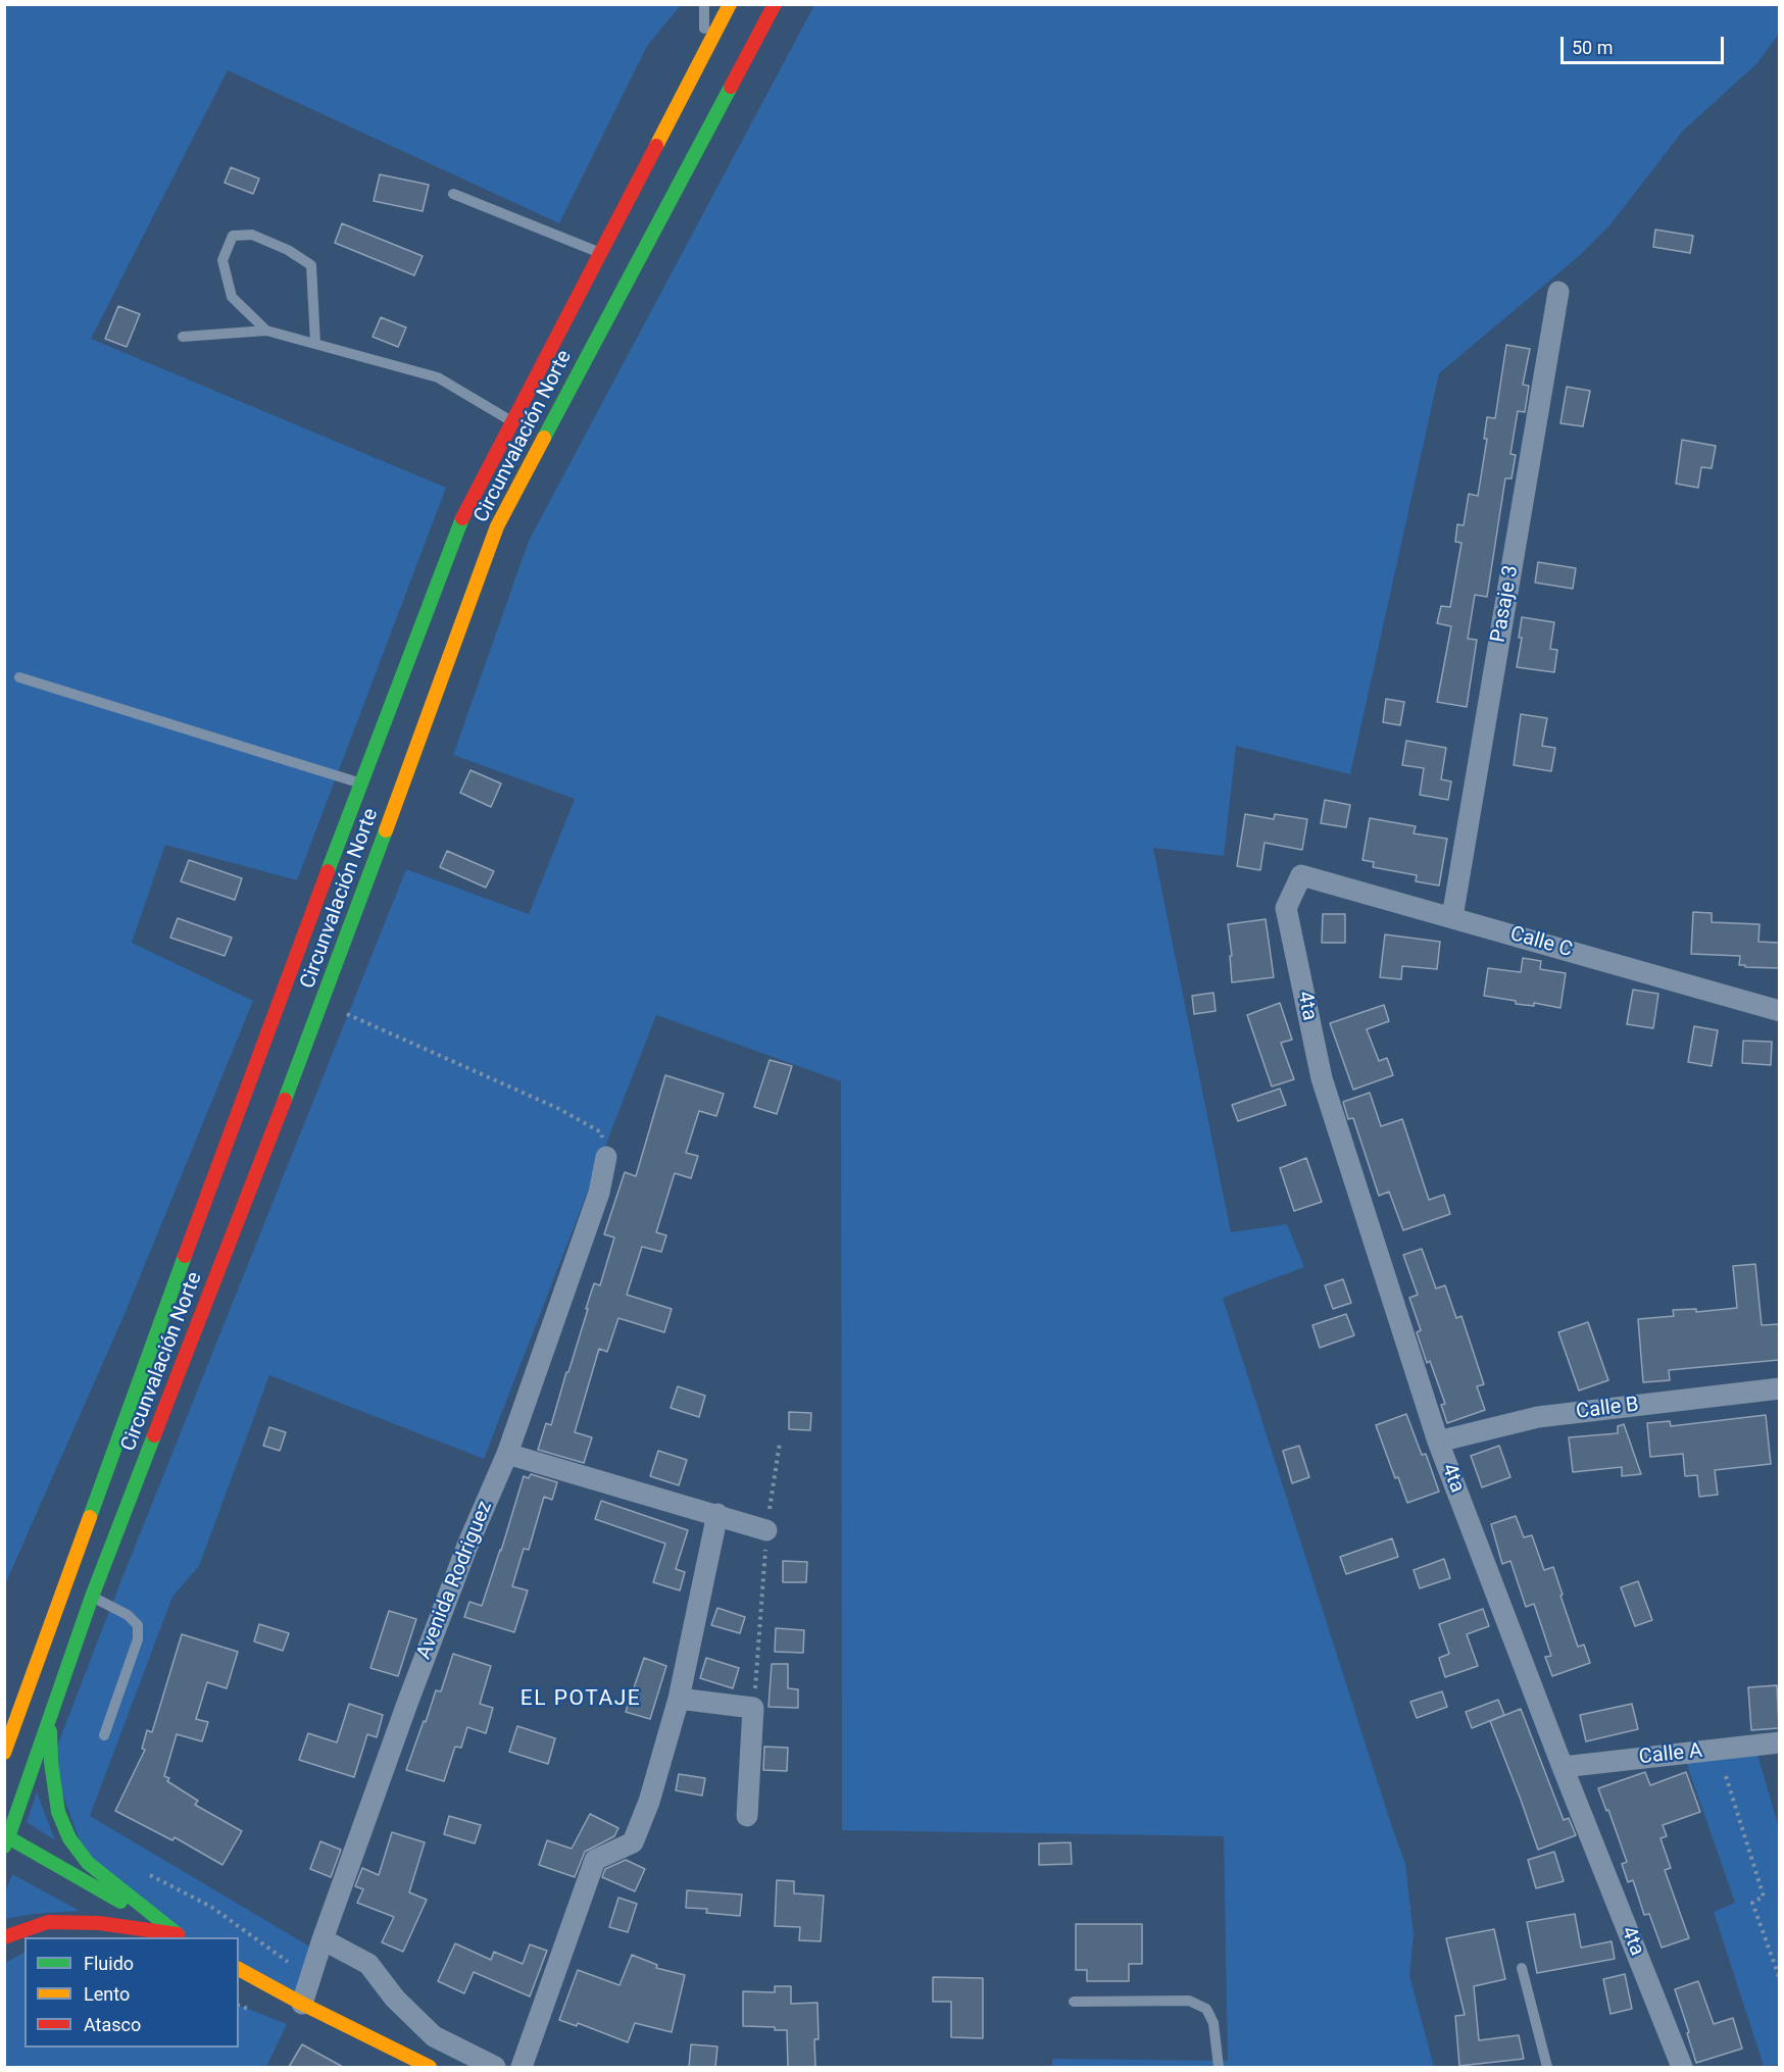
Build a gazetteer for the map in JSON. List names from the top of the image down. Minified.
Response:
{"streets":{"main road":["Circunvalación Norte"],"street":["Pasaje 3","Calle C","4ta","Calle B","Avenida Rodriguez","Calle A"]},"crossings":[["Pasaje 3","Calle C"],["Calle C","4ta"],["4ta","Calle B"],["4ta","Calle A"]],"districts":["EL POTAJE"],"legend":["Fluido","Lento","Atasco"],"scale_bar":"50 m"}
